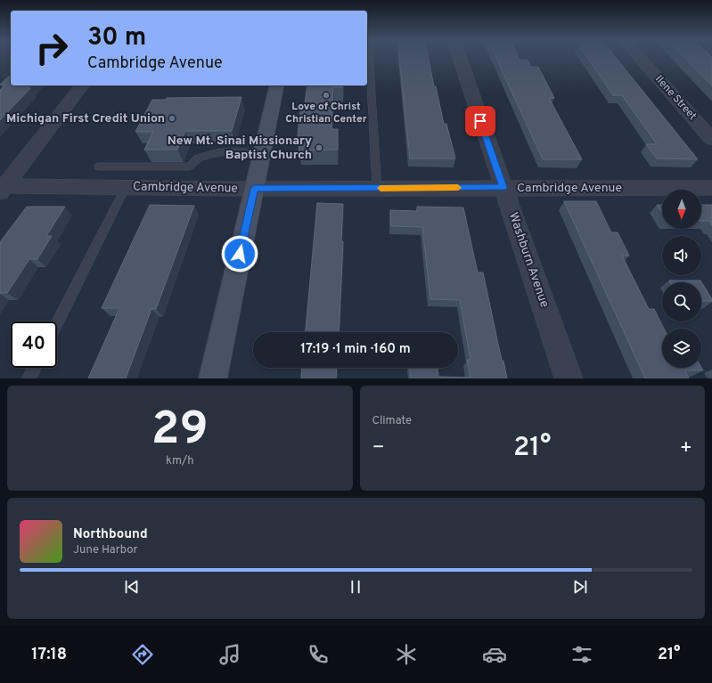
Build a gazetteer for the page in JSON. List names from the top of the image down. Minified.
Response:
{"streets":{"street":["Ilene Street","Cambridge Avenue","Washburn Avenue"]},"crossings":[["Cambridge Avenue","Washburn Avenue"]],"places":["Love of Christ Christian Center","Michigan First Credit Union","New Mt. Sinai Missionary Baptist Church"],"north":"bottom","page":{"turn":["30 m","Cambridge Avenue"],"limit":"40","trip":"17:19 · 1 min · 160 m","tile":[["29","km/h"],"Climate"],"heat":["−","21°","+"],"song":["Northbound","June Harbor"],"tabs":["17:18","21°"]}}
